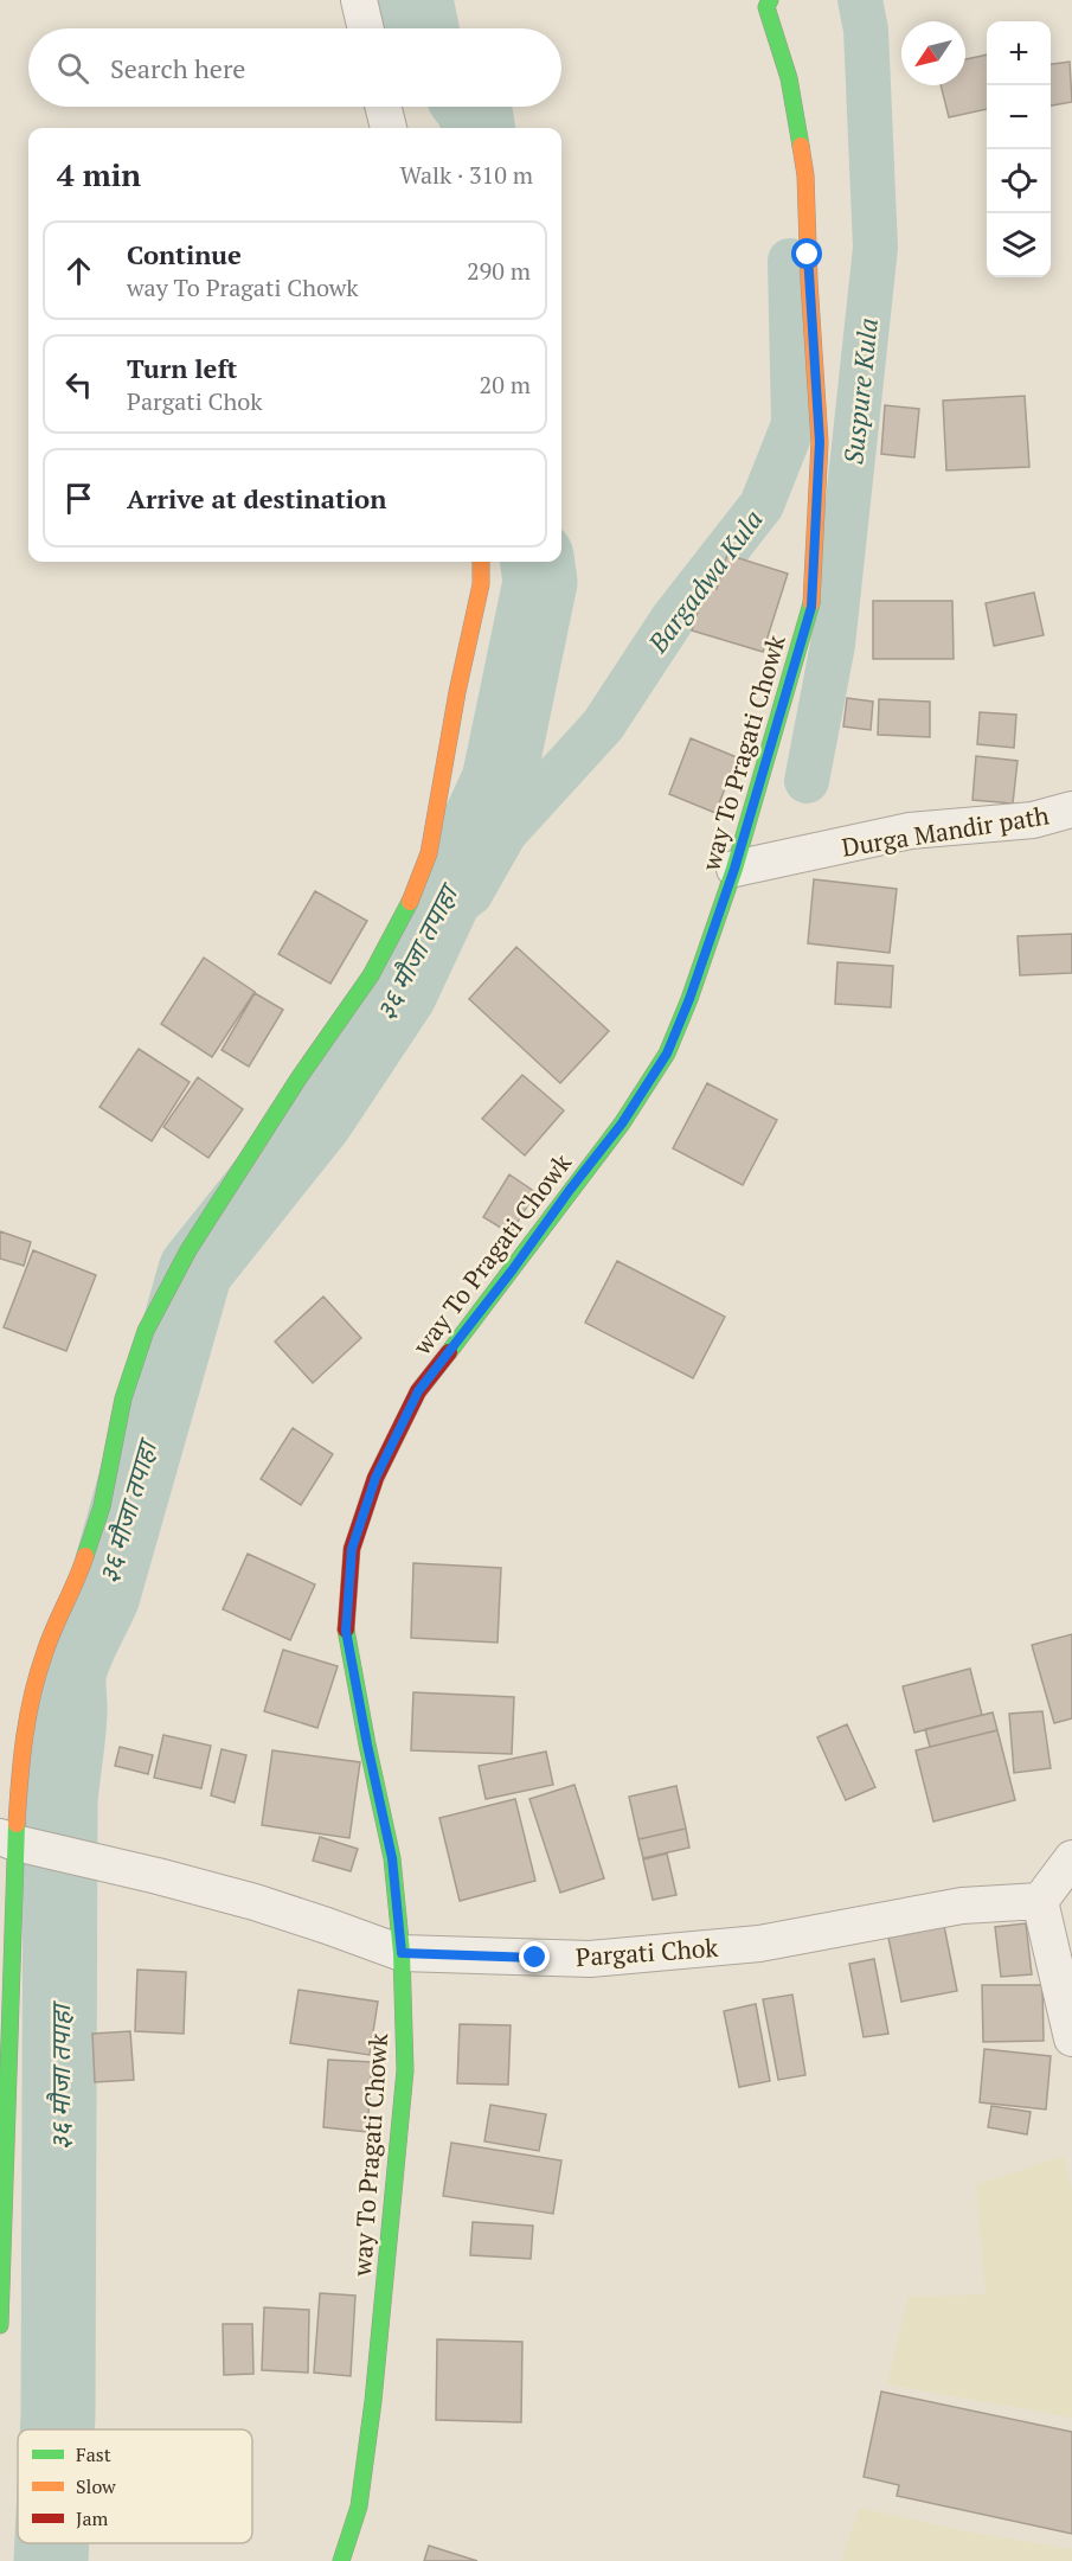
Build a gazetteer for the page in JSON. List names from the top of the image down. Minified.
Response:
{"streets":{"street":["way To Pragati Chowk","Durga Mandir path","Pargati Chok"]},"crossings":[["way To Pragati Chowk","Durga Mandir path"],["way To Pragati Chowk","Pargati Chok"]],"water":["Suspure Kula","Bargadwa Kula","३६ मौजा तपाहा"],"legend":["Fast","Slow","Jam"],"north":"bottom left","page":{"map_buttons":["+","−"],"search":"Search here","heading":["4 min","Walk · 310 m"],"list":[["Continue","way To Pragati Chowk","290 m"],["Turn left","Pargati Chok","20 m"],"Arrive at destination"]}}
